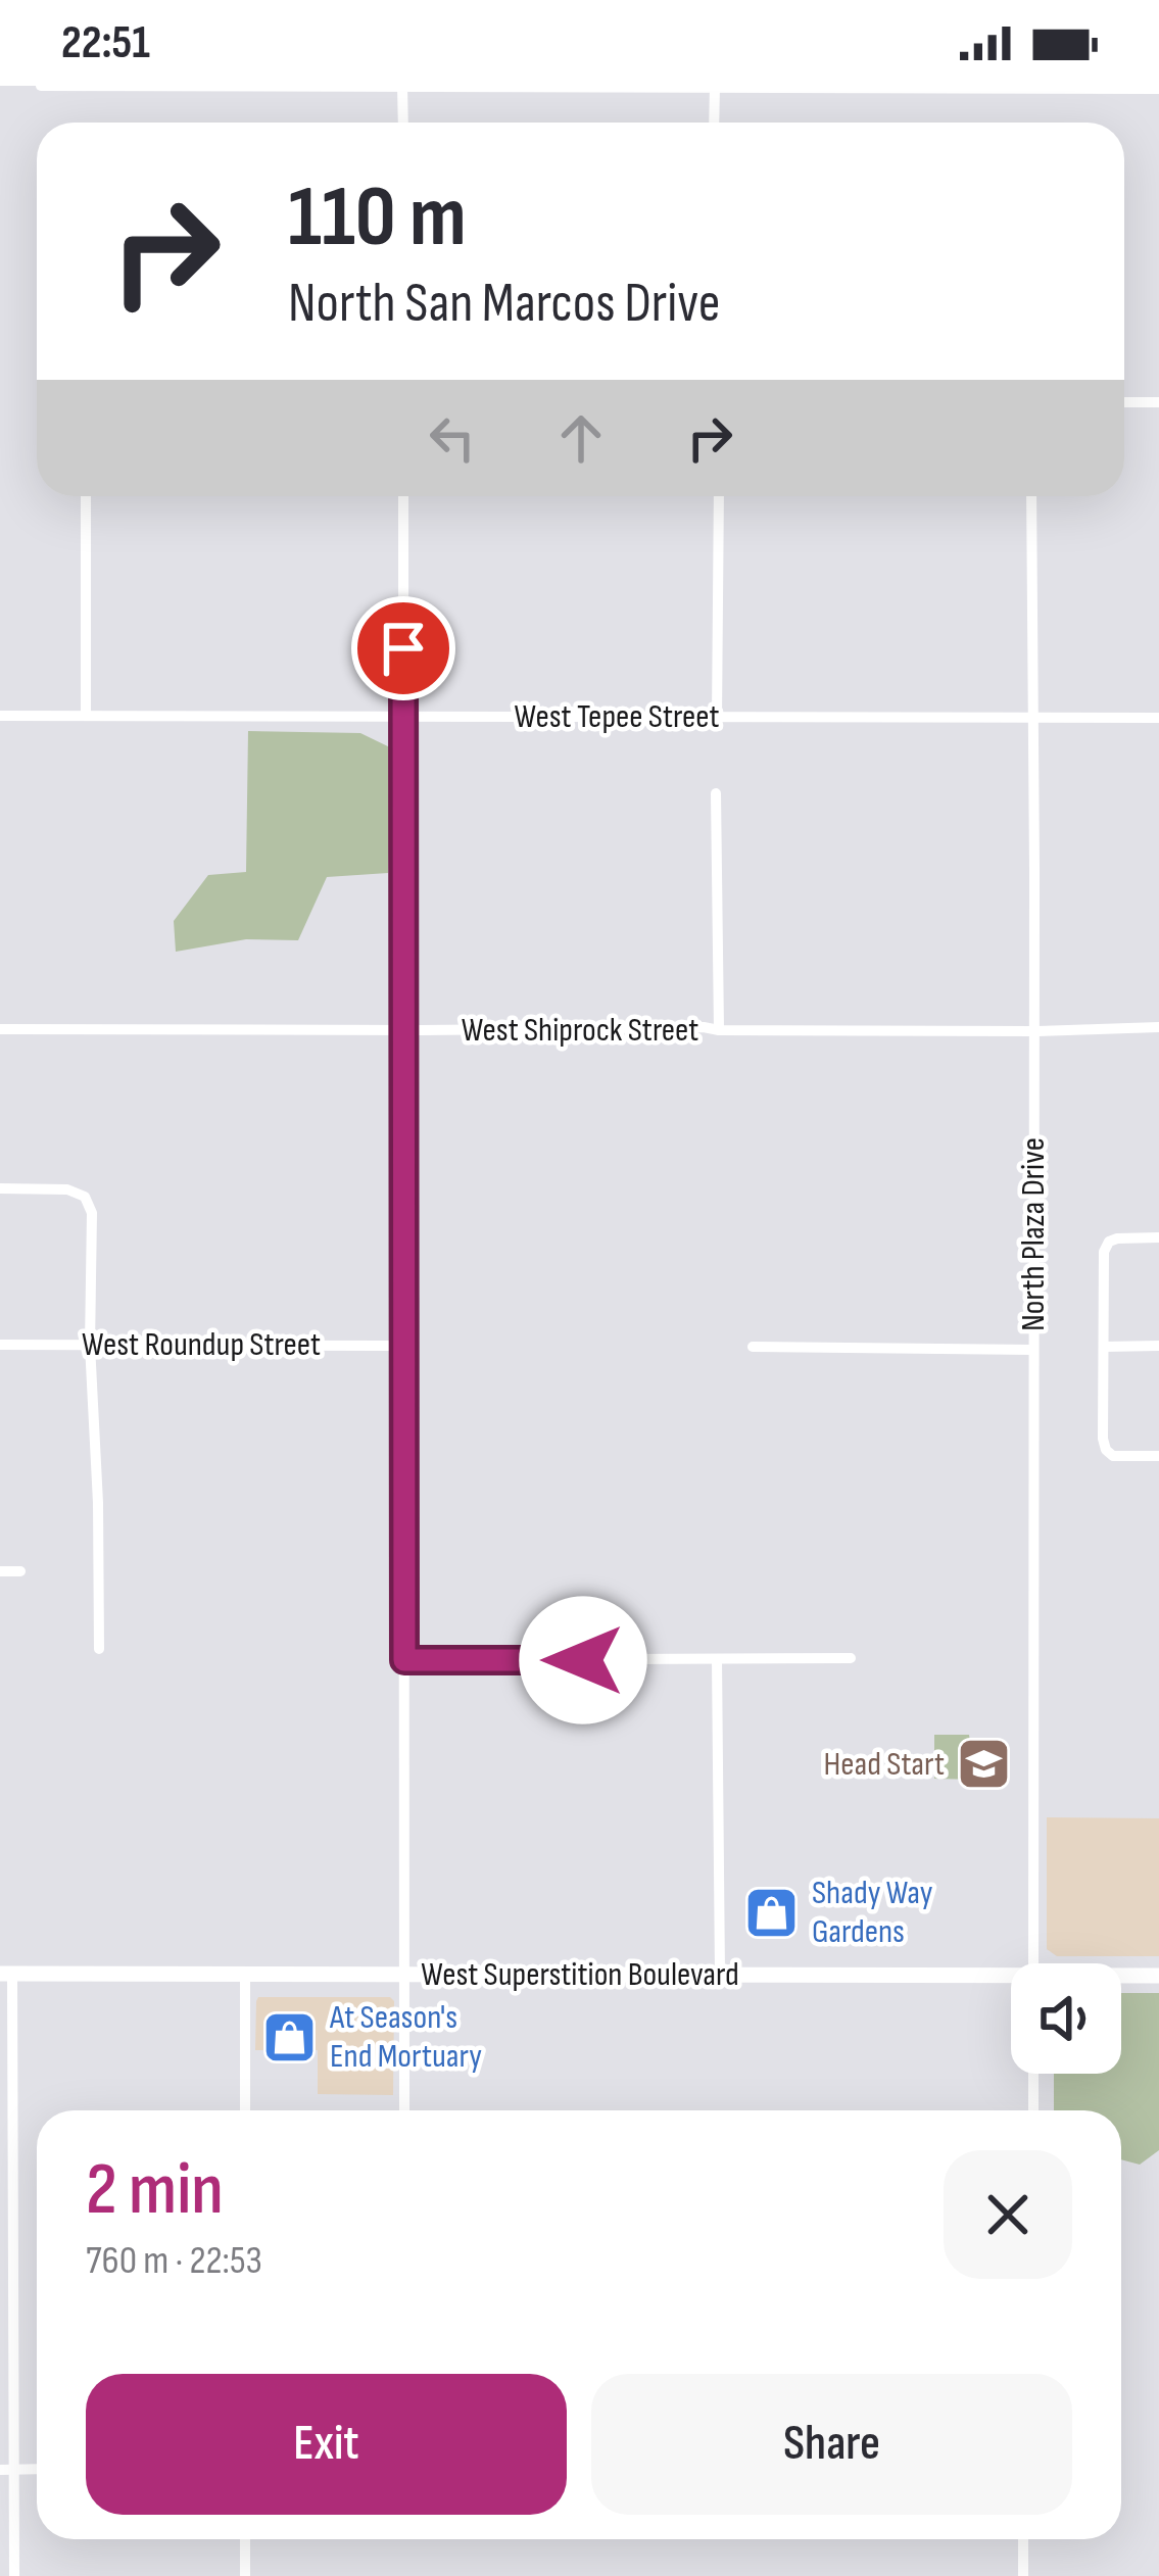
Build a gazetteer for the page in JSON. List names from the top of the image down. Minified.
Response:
{"streets":{"main road":["West Superstition Boulevard"],"street":["West Tepee Street","West Shiprock Street","North Plaza Drive","West Roundup Street"]},"crossings":[["West Tepee Street","North Plaza Drive"],["West Shiprock Street","North Plaza Drive"]],"places":{"school or university":["Head Start"],"shop":["Shady Way Gardens","At Season's End Mortuary"]},"page":{"status":"22:51","turn":["110 m","North San Marcos Drive"],"heading":["2 min","760 m · 22:53"],"buttons":["Exit","Share"]}}
